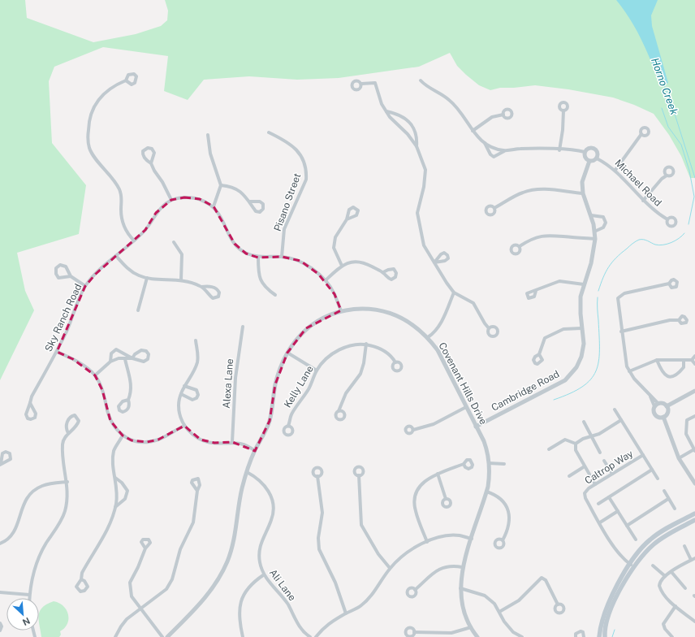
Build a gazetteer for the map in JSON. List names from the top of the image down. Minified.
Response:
{"streets":{"street":["Michael Road","Pisano Street","Sky Ranch Road","Alexa Lane","Covenant Hills Drive","Kelly Lane","Cambridge Road","Caltrop Way","Ali Lane"]},"crossings":[["Michael Road","Cambridge Road"],["Covenant Hills Drive","Cambridge Road"],["Covenant Hills Drive","Ali Lane"]],"water":["Horno Creek"],"north":"bottom right"}
